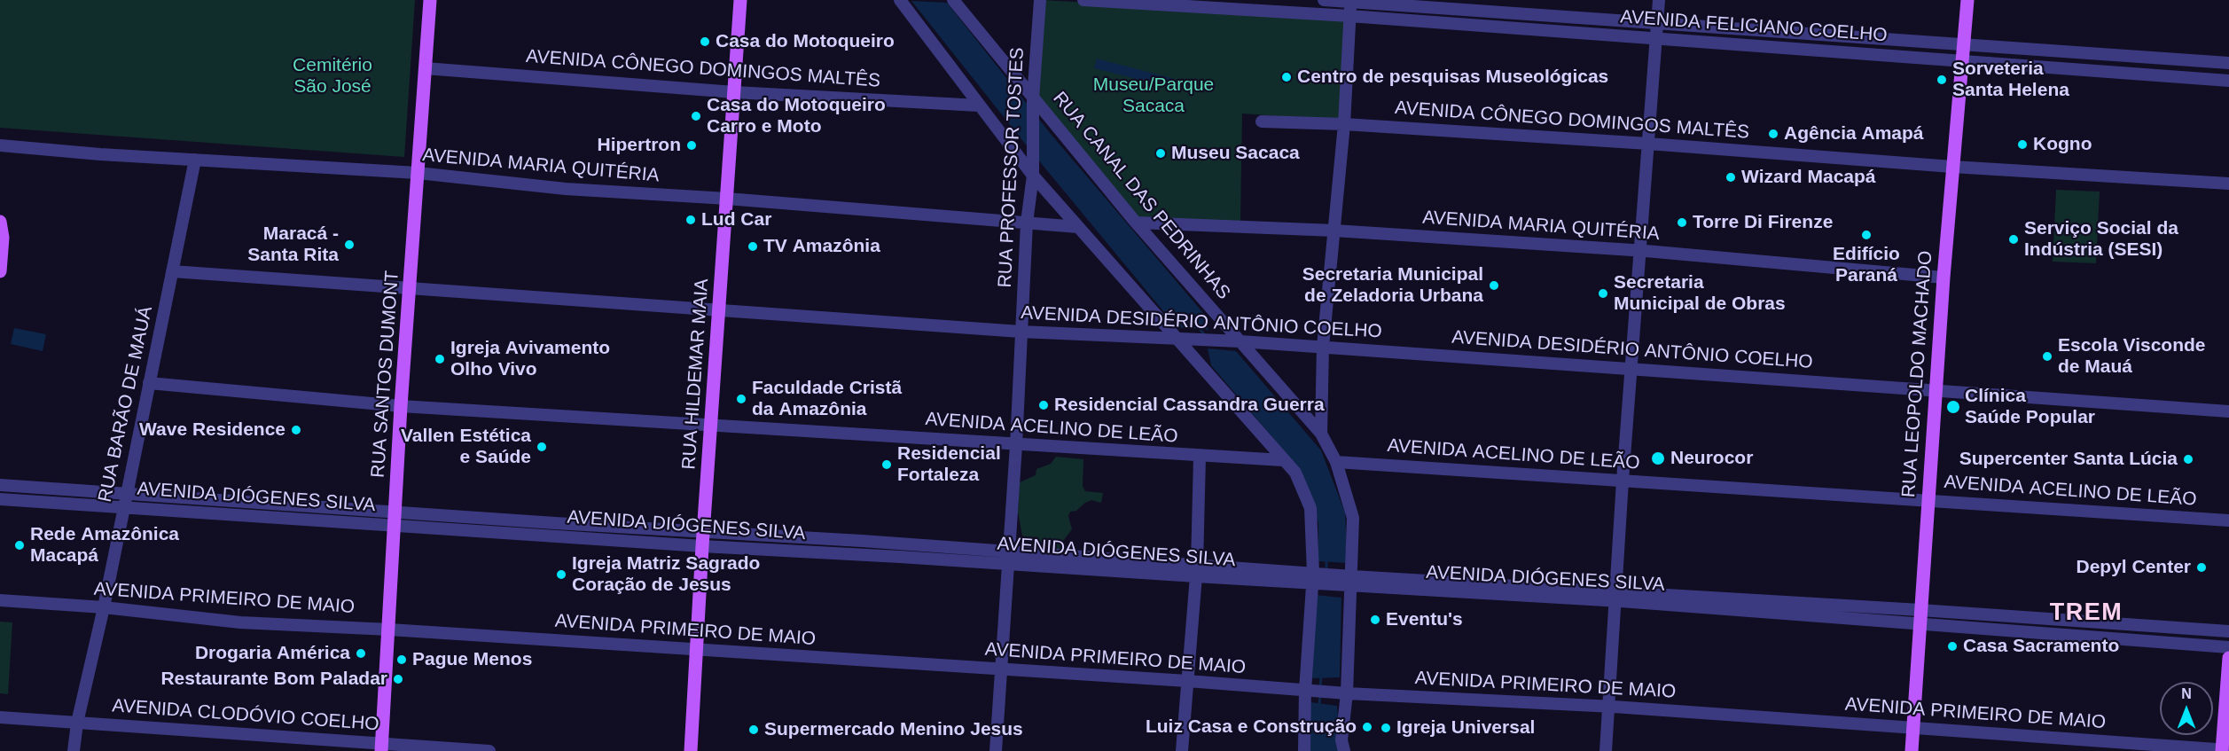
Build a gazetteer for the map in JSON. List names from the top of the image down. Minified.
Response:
{"streets":{"main road":["RUA SANTOS DUMONT","RUA HILDEMAR MAIA","RUA LEOPOLDO MACHADO"],"street":["AVENIDA FELICIANO COELHO","AVENIDA CÔNEGO DOMINGOS MALTÊS","AVENIDA MARIA QUITÉRIA","RUA PROFESSOR TOSTES","RUA CANAL DAS PEDRINHAS","AVENIDA DESIDÉRIO ANTÔNIO COELHO","RUA BARÃO DE MAUÁ","AVENIDA ACELINO DE LEÃO","AVENIDA DIÓGENES SILVA","AVENIDA PRIMEIRO DE MAIO","AVENIDA CLODÓVIO COELHO"]},"crossings":[["AVENIDA FELICIANO COELHO","RUA LEOPOLDO MACHADO"],["AVENIDA CÔNEGO DOMINGOS MALTÊS","RUA SANTOS DUMONT"],["AVENIDA CÔNEGO DOMINGOS MALTÊS","RUA HILDEMAR MAIA"],["AVENIDA CÔNEGO DOMINGOS MALTÊS","RUA LEOPOLDO MACHADO"],["AVENIDA MARIA QUITÉRIA","RUA PROFESSOR TOSTES"],["AVENIDA MARIA QUITÉRIA","RUA CANAL DAS PEDRINHAS"],["AVENIDA MARIA QUITÉRIA","RUA SANTOS DUMONT"],["AVENIDA MARIA QUITÉRIA","RUA HILDEMAR MAIA"],["AVENIDA MARIA QUITÉRIA","RUA LEOPOLDO MACHADO"],["AVENIDA MARIA QUITÉRIA","RUA BARÃO DE MAUÁ"],["RUA PROFESSOR TOSTES","RUA CANAL DAS PEDRINHAS"],["RUA PROFESSOR TOSTES","AVENIDA DESIDÉRIO ANTÔNIO COELHO"],["RUA PROFESSOR TOSTES","AVENIDA ACELINO DE LEÃO"],["RUA PROFESSOR TOSTES","AVENIDA DIÓGENES SILVA"],["RUA PROFESSOR TOSTES","AVENIDA PRIMEIRO DE MAIO"],["RUA CANAL DAS PEDRINHAS","AVENIDA DESIDÉRIO ANTÔNIO COELHO"],["RUA CANAL DAS PEDRINHAS","AVENIDA ACELINO DE LEÃO"],["RUA CANAL DAS PEDRINHAS","AVENIDA DIÓGENES SILVA"],["RUA CANAL DAS PEDRINHAS","AVENIDA PRIMEIRO DE MAIO"],["AVENIDA DESIDÉRIO ANTÔNIO COELHO","RUA SANTOS DUMONT"],["AVENIDA DESIDÉRIO ANTÔNIO COELHO","RUA HILDEMAR MAIA"],["AVENIDA DESIDÉRIO ANTÔNIO COELHO","RUA LEOPOLDO MACHADO"],["AVENIDA DESIDÉRIO ANTÔNIO COELHO","RUA BARÃO DE MAUÁ"],["RUA SANTOS DUMONT","AVENIDA ACELINO DE LEÃO"],["RUA SANTOS DUMONT","AVENIDA DIÓGENES SILVA"],["RUA SANTOS DUMONT","AVENIDA PRIMEIRO DE MAIO"],["RUA SANTOS DUMONT","AVENIDA CLODÓVIO COELHO"],["RUA HILDEMAR MAIA","AVENIDA ACELINO DE LEÃO"],["RUA HILDEMAR MAIA","AVENIDA DIÓGENES SILVA"],["RUA HILDEMAR MAIA","AVENIDA PRIMEIRO DE MAIO"],["RUA LEOPOLDO MACHADO","AVENIDA ACELINO DE LEÃO"],["RUA LEOPOLDO MACHADO","AVENIDA DIÓGENES SILVA"],["RUA LEOPOLDO MACHADO","AVENIDA PRIMEIRO DE MAIO"],["RUA BARÃO DE MAUÁ","AVENIDA ACELINO DE LEÃO"],["RUA BARÃO DE MAUÁ","AVENIDA DIÓGENES SILVA"],["RUA BARÃO DE MAUÁ","AVENIDA PRIMEIRO DE MAIO"],["RUA BARÃO DE MAUÁ","AVENIDA CLODÓVIO COELHO"]],"districts":["TREM"],"parks":["Cemitério São José","Museu/Parque Sacaca"],"places":["Casa do Motoqueiro","Centro de pesquisas Museológicas","Sorveteria Santa Helena","Casa do Motoqueiro Carro e Moto","Agência Amapá","Kogno","Hipertron","Museu Sacaca","Wizard Macapá","Lud Car","Torre Di Firenze","Edifício Paraná","Serviço Social da Indústria (SESI)","Maracá - Santa Rita","TV Amazônia","Secretaria Municipal de Zeladoria Urbana","Secretaria Municipal de Obras","Escola Visconde de Mauá","Igreja Avivamento Olho Vivo","Faculdade Cristã da Amazônia","Residencial Cassandra Guerra","Clínica Saúde Popular","Wave Residence","Vallen Estética e Saúde","Neurocor","Supercenter Santa Lúcia","Residencial Fortaleza","Rede Amazônica Macapá","Depyl Center","Igreja Matriz Sagrado Coração de Jesus","Eventu's","Casa Sacramento","Drogaria América","Pague Menos","Restaurante Bom Paladar","Luiz Casa e Construção","Igreja Universal","Supermercado Menino Jesus"],"north":"top"}
